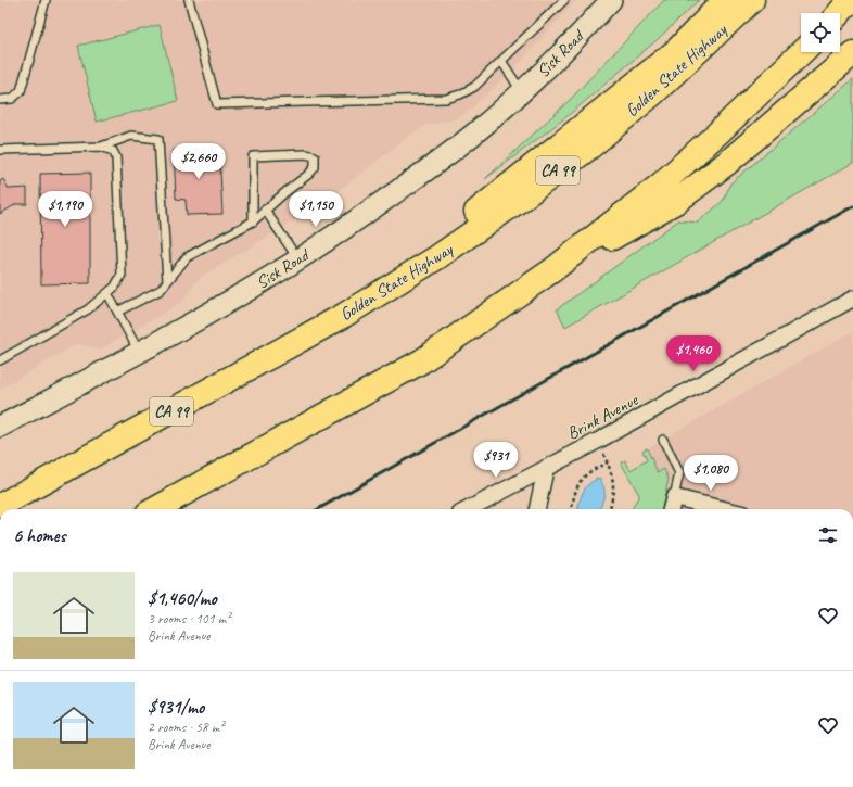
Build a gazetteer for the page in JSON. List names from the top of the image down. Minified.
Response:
{"streets":{"highway":["Golden State Highway","CA 99"],"main road":["Sisk Road"],"street":["Brink Avenue"]},"page":{"price":["$2,660","$1,190","$1,150","$1,460","$931","$1,080"],"heading":"6 homes","list":[{"name":"$1,460/mo","note":"3 rooms · 101 m² · Brink Avenue"},{"name":"$931/mo","note":"2 rooms · 58 m² · Brink Avenue"}]}}
